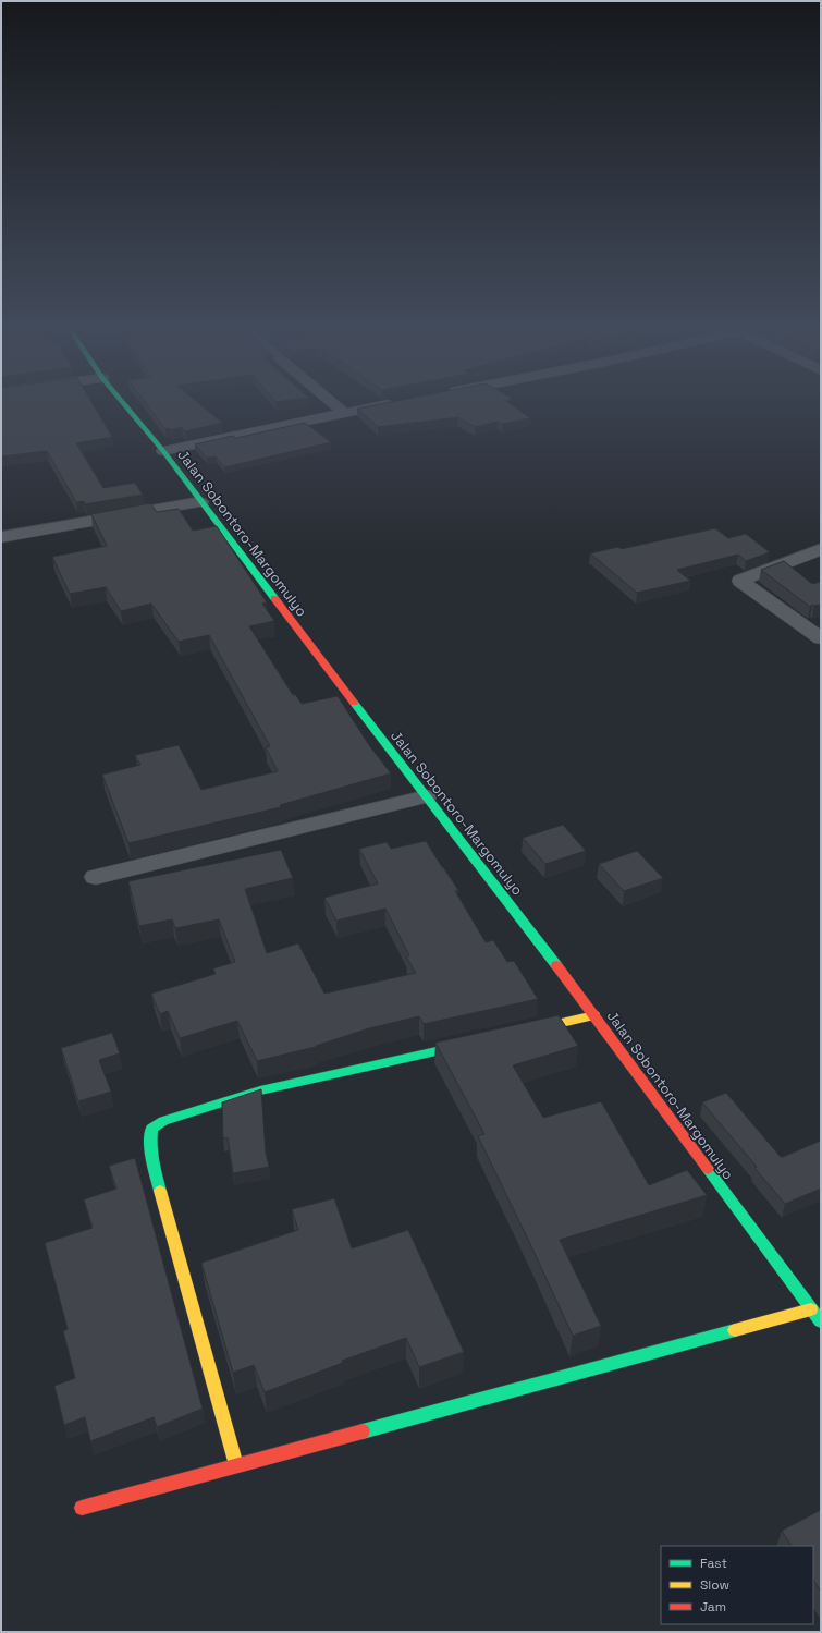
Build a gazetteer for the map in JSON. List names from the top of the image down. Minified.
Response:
{"streets":{"street":["Jalan Sobontoro-Margomulyo"]},"legend":["Fast","Slow","Jam"]}
